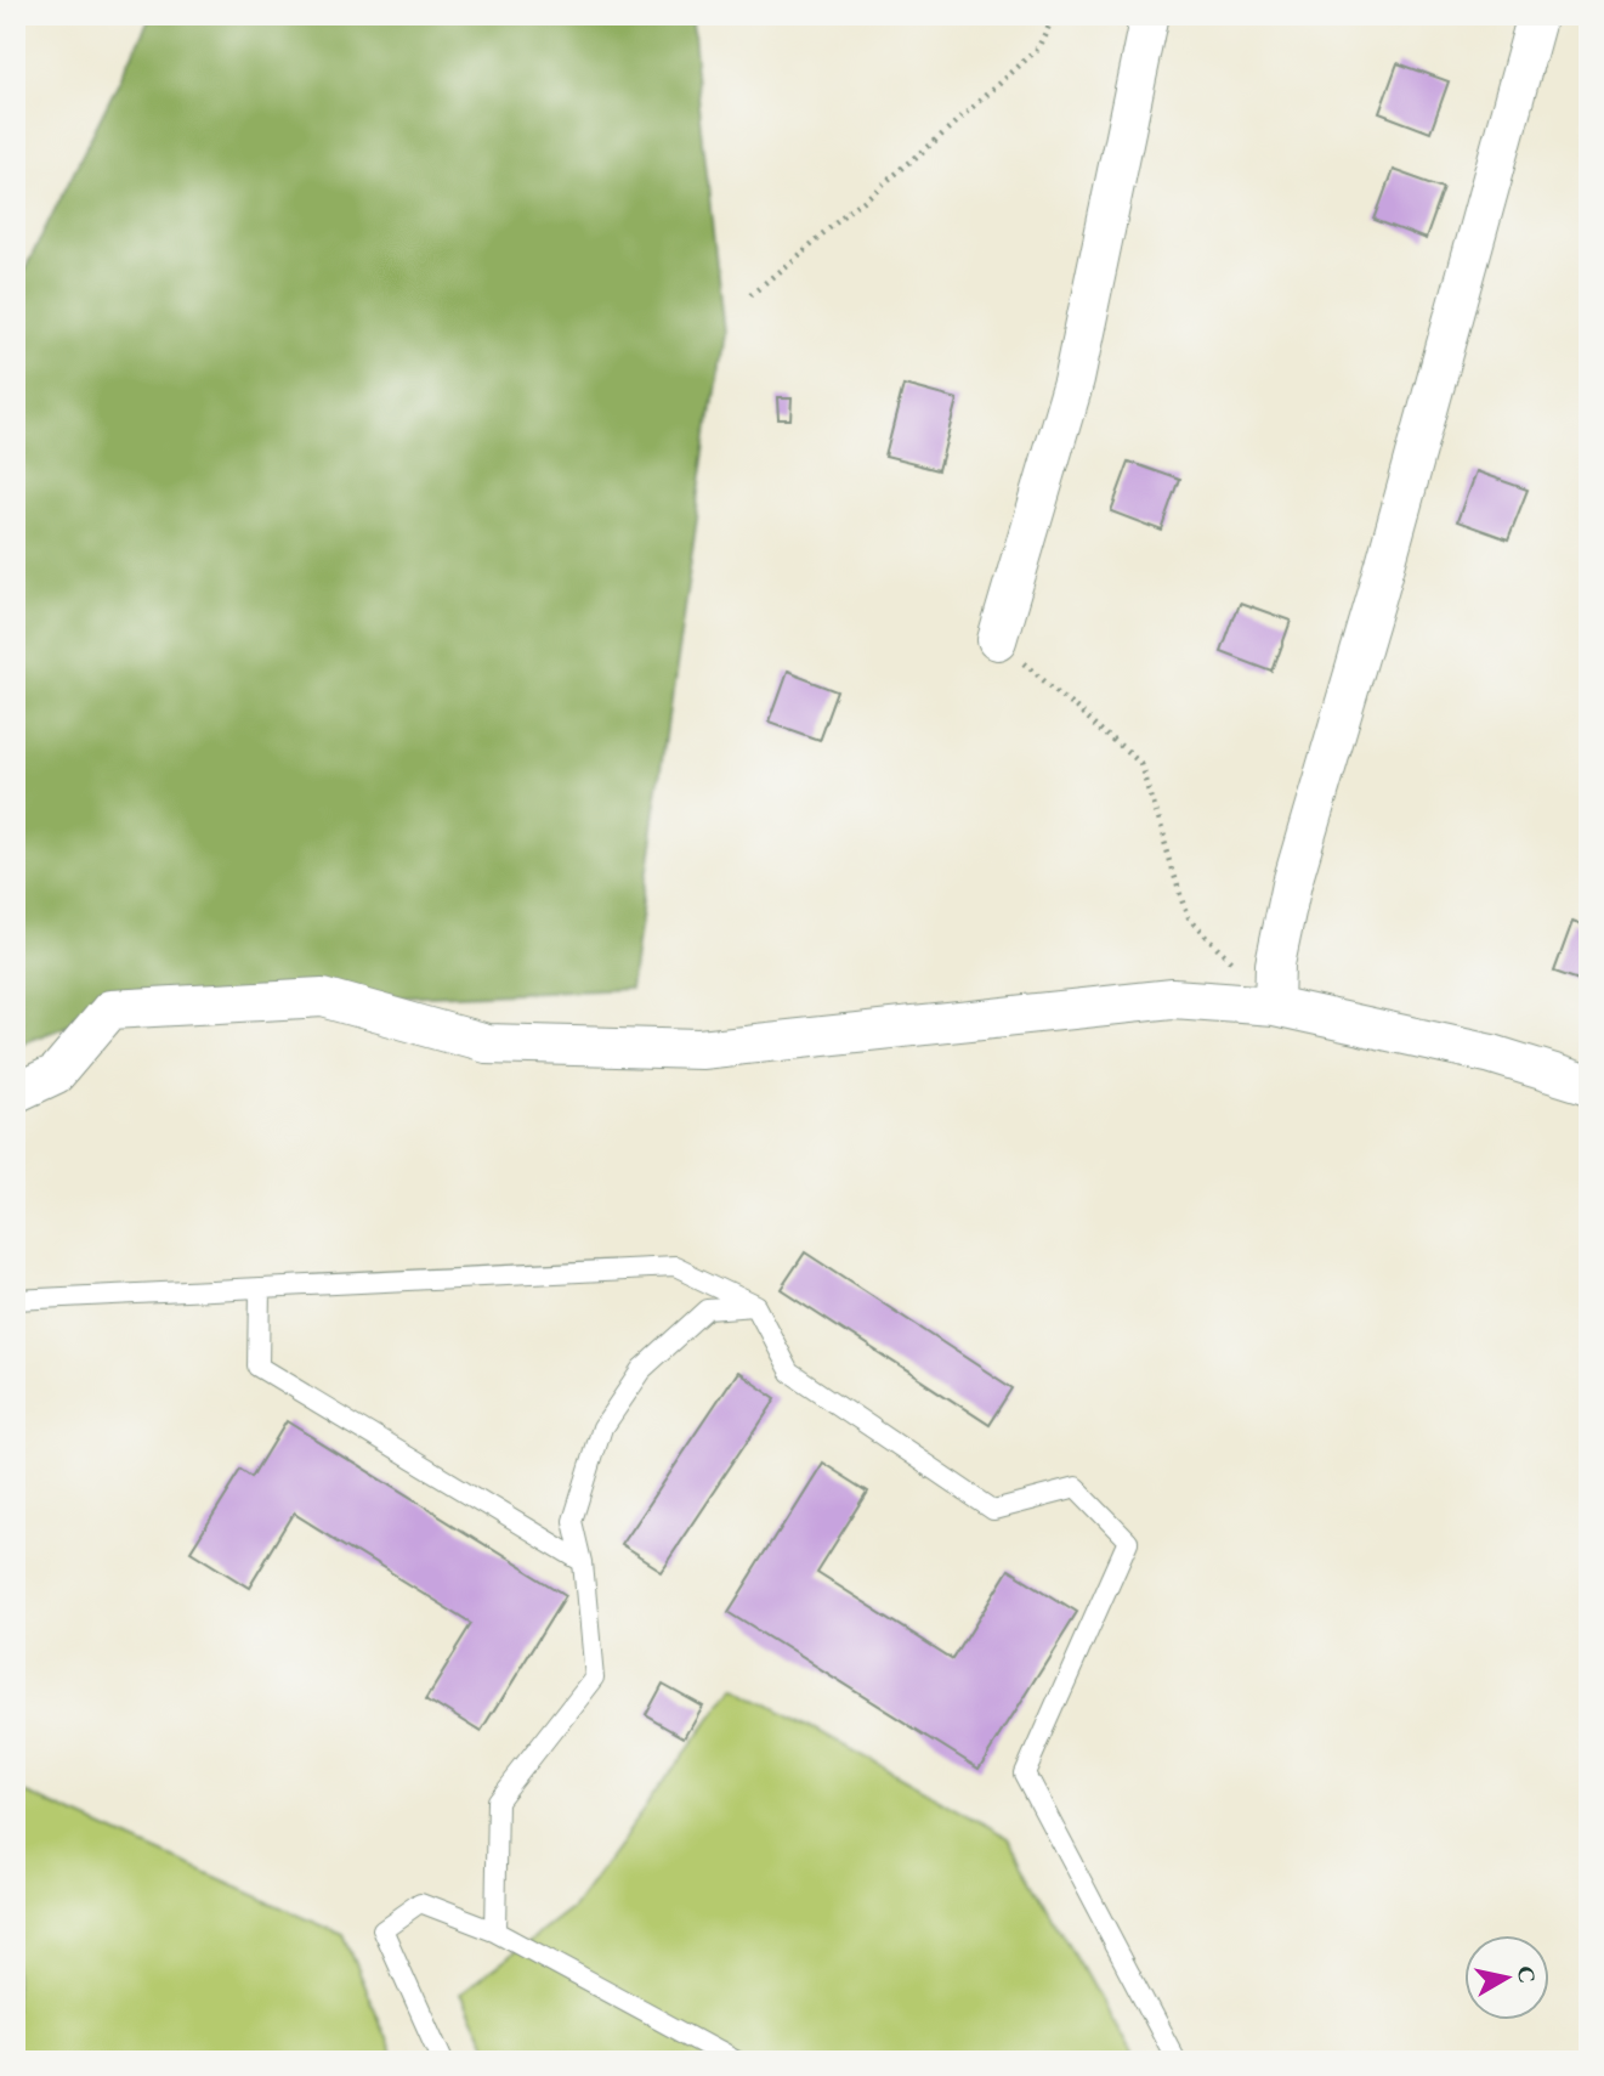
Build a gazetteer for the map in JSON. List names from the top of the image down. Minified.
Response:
{"north":"right"}
